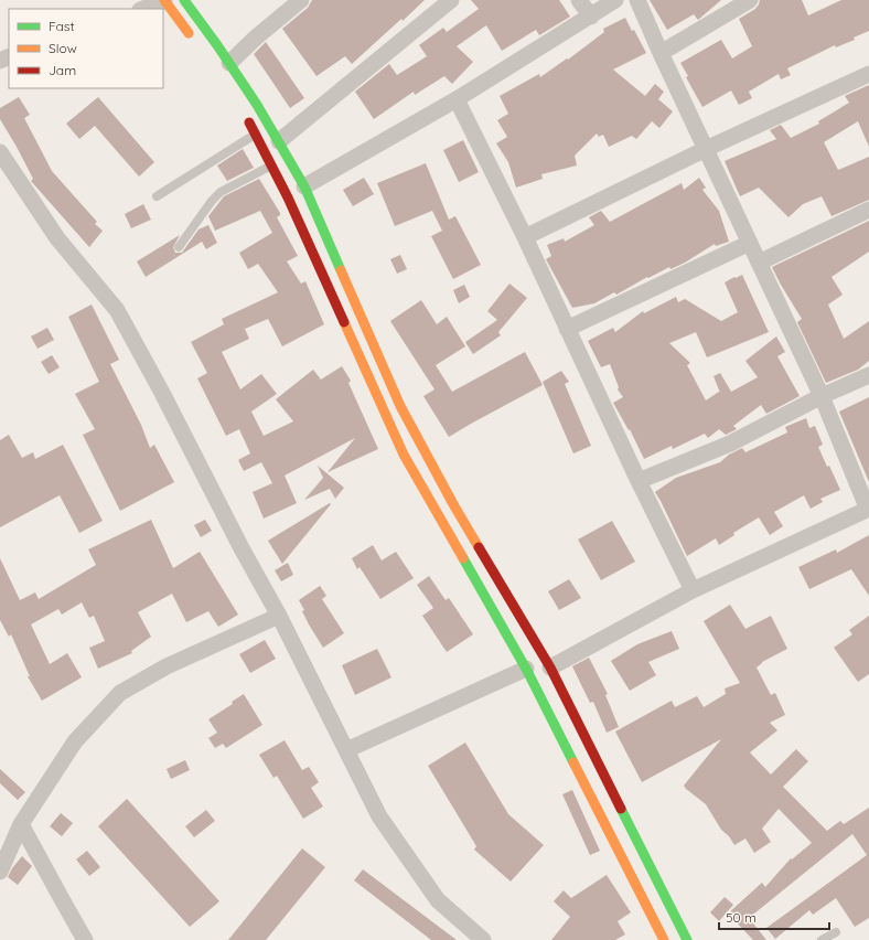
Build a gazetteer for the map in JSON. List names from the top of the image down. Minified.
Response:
{"legend":["Fast","Slow","Jam"],"scale_bar":"50 m"}
